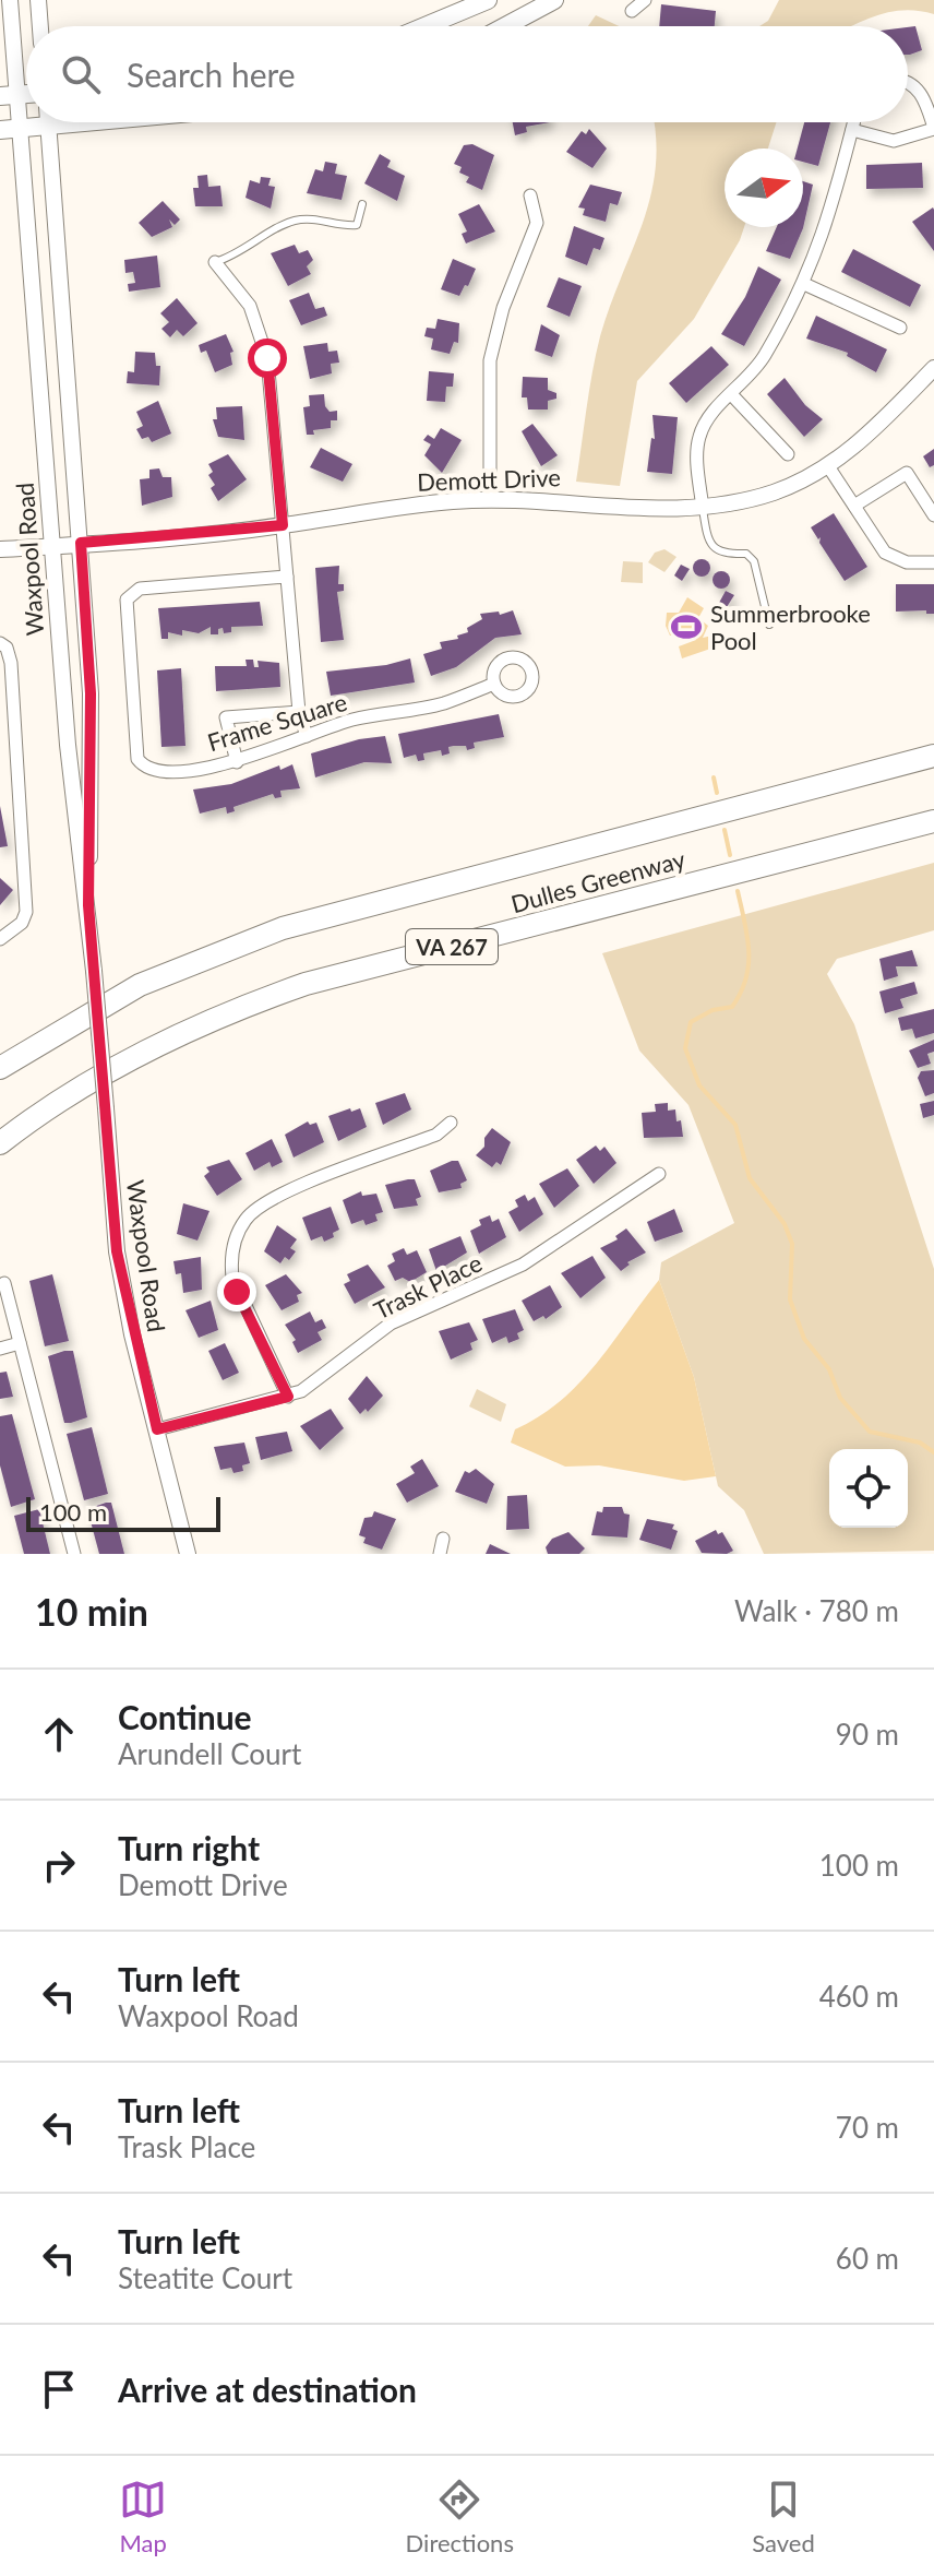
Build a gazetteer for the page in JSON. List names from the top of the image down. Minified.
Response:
{"streets":{"highway":["Dulles Greenway","VA 267"],"street":["Demott Drive","Waxpool Road","Frame Square","Trask Place"]},"crossings":[["Demott Drive","Waxpool Road"],["Waxpool Road","Trask Place"]],"places":{"sports":["Summerbrooke Pool"]},"scale_bar":"100 m","north":"right","page":{"search":"Search here","scale":"100 m","heading":["10 min","Walk · 780 m"],"list":[["Continue","Arundell Court","90 m"],["Turn right","Demott Drive","100 m"],["Turn left","Waxpool Road","460 m"],["Turn left","Trask Place","70 m"],["Turn left","Steatite Court","60 m"],"Arrive at destination"],"nav":["Map","Directions","Saved"]}}
